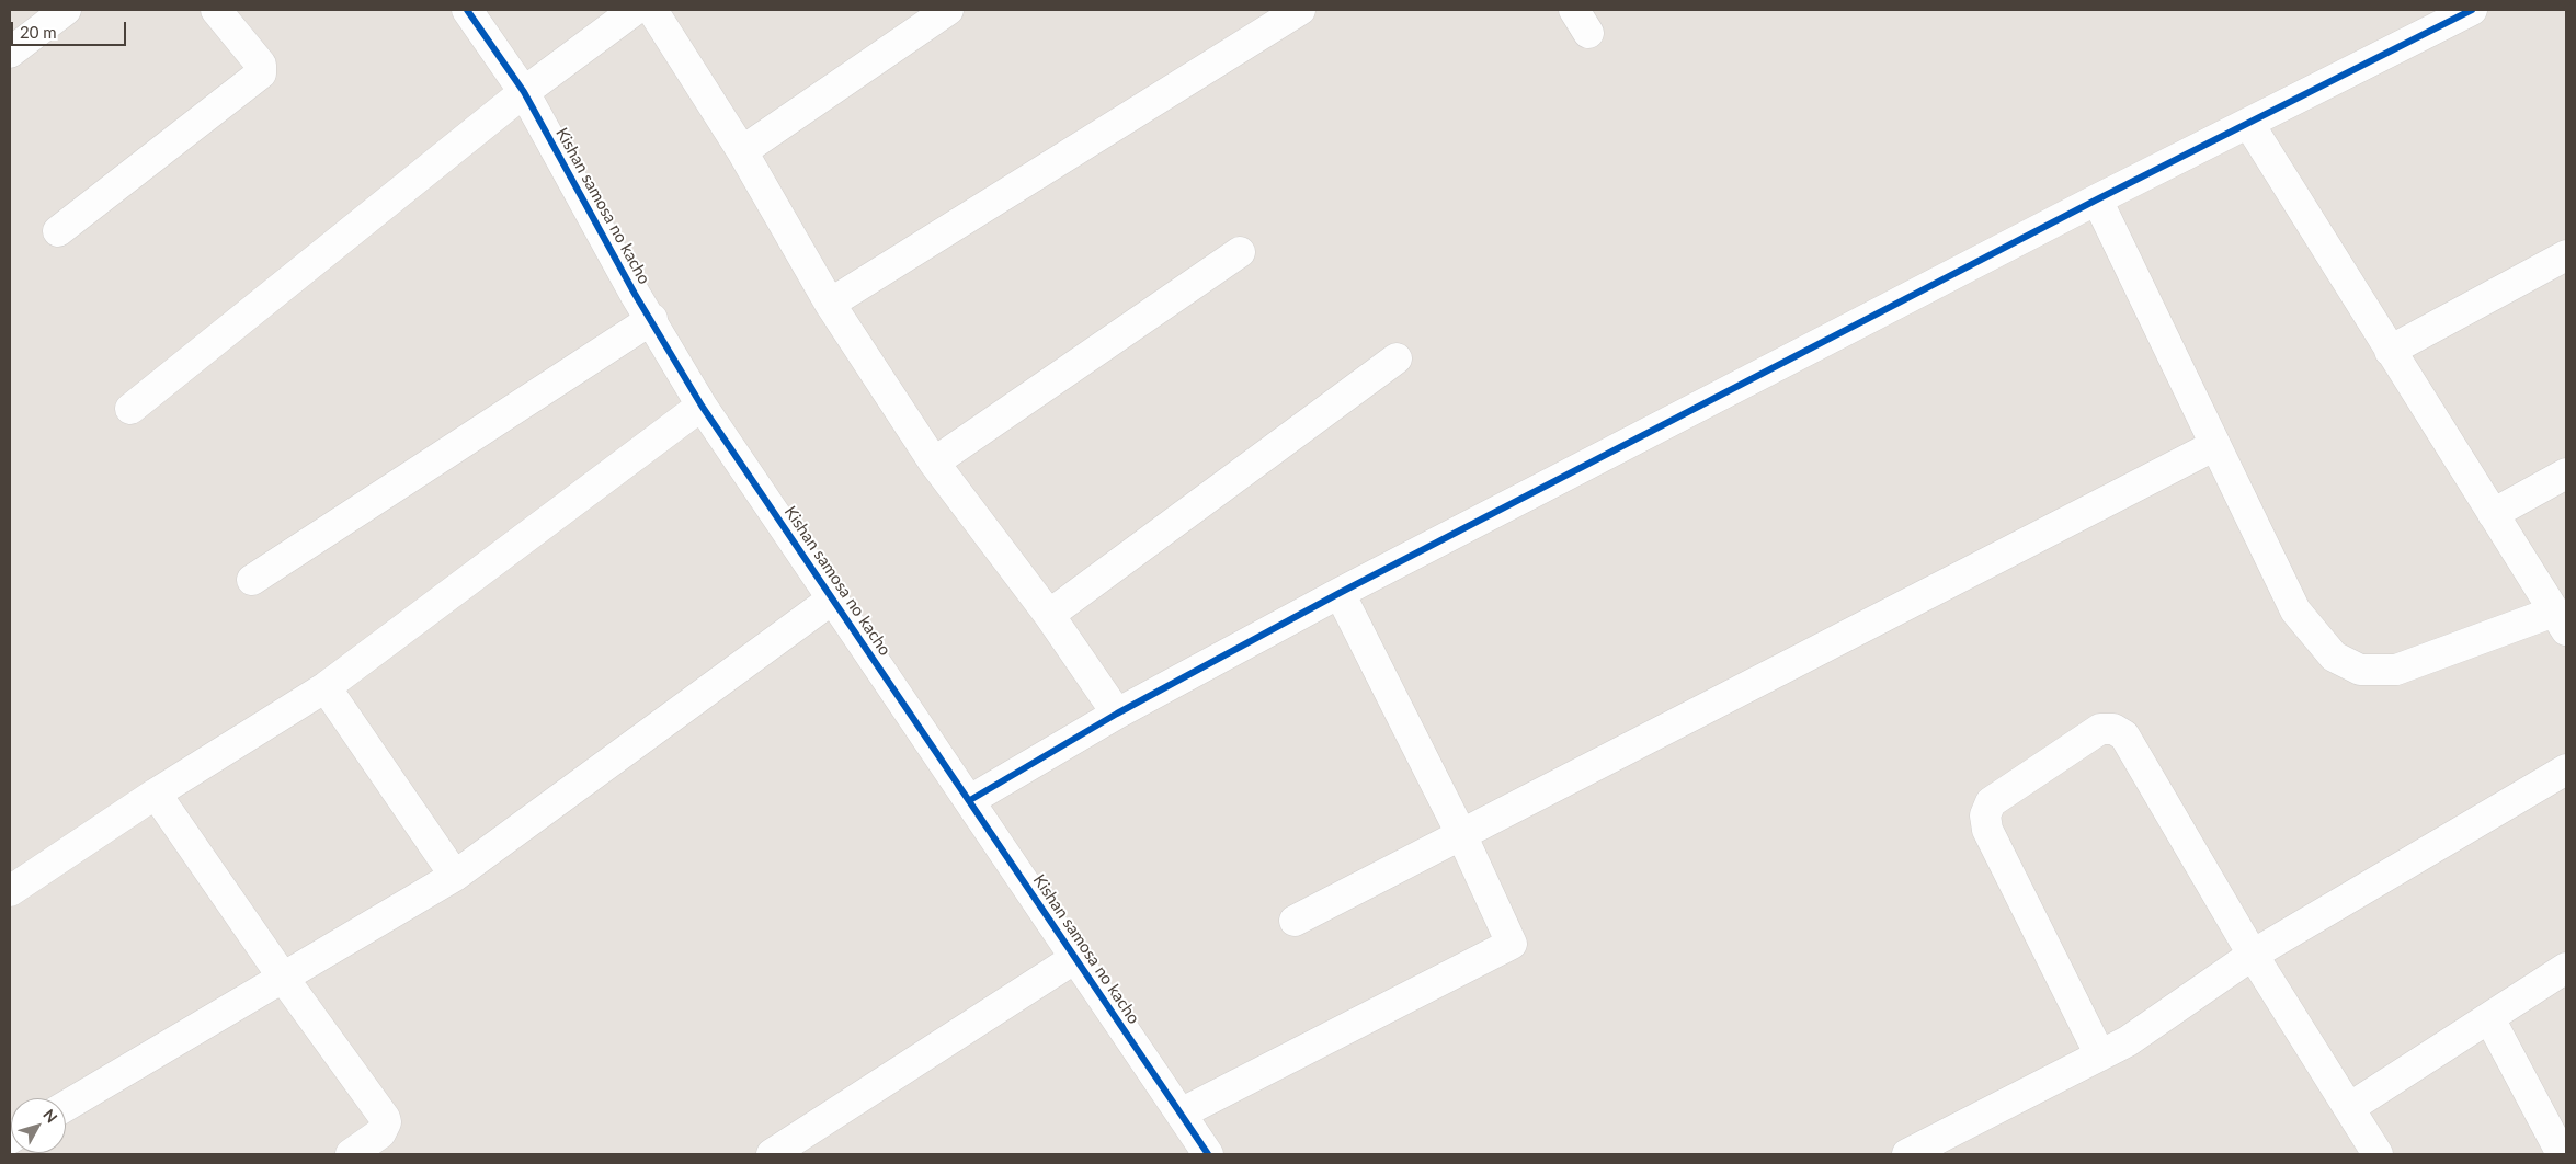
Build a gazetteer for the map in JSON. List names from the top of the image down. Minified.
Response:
{"streets":{"street":["Kishan samosa no kacho"]},"scale_bar":"20 m","north":"top right"}
